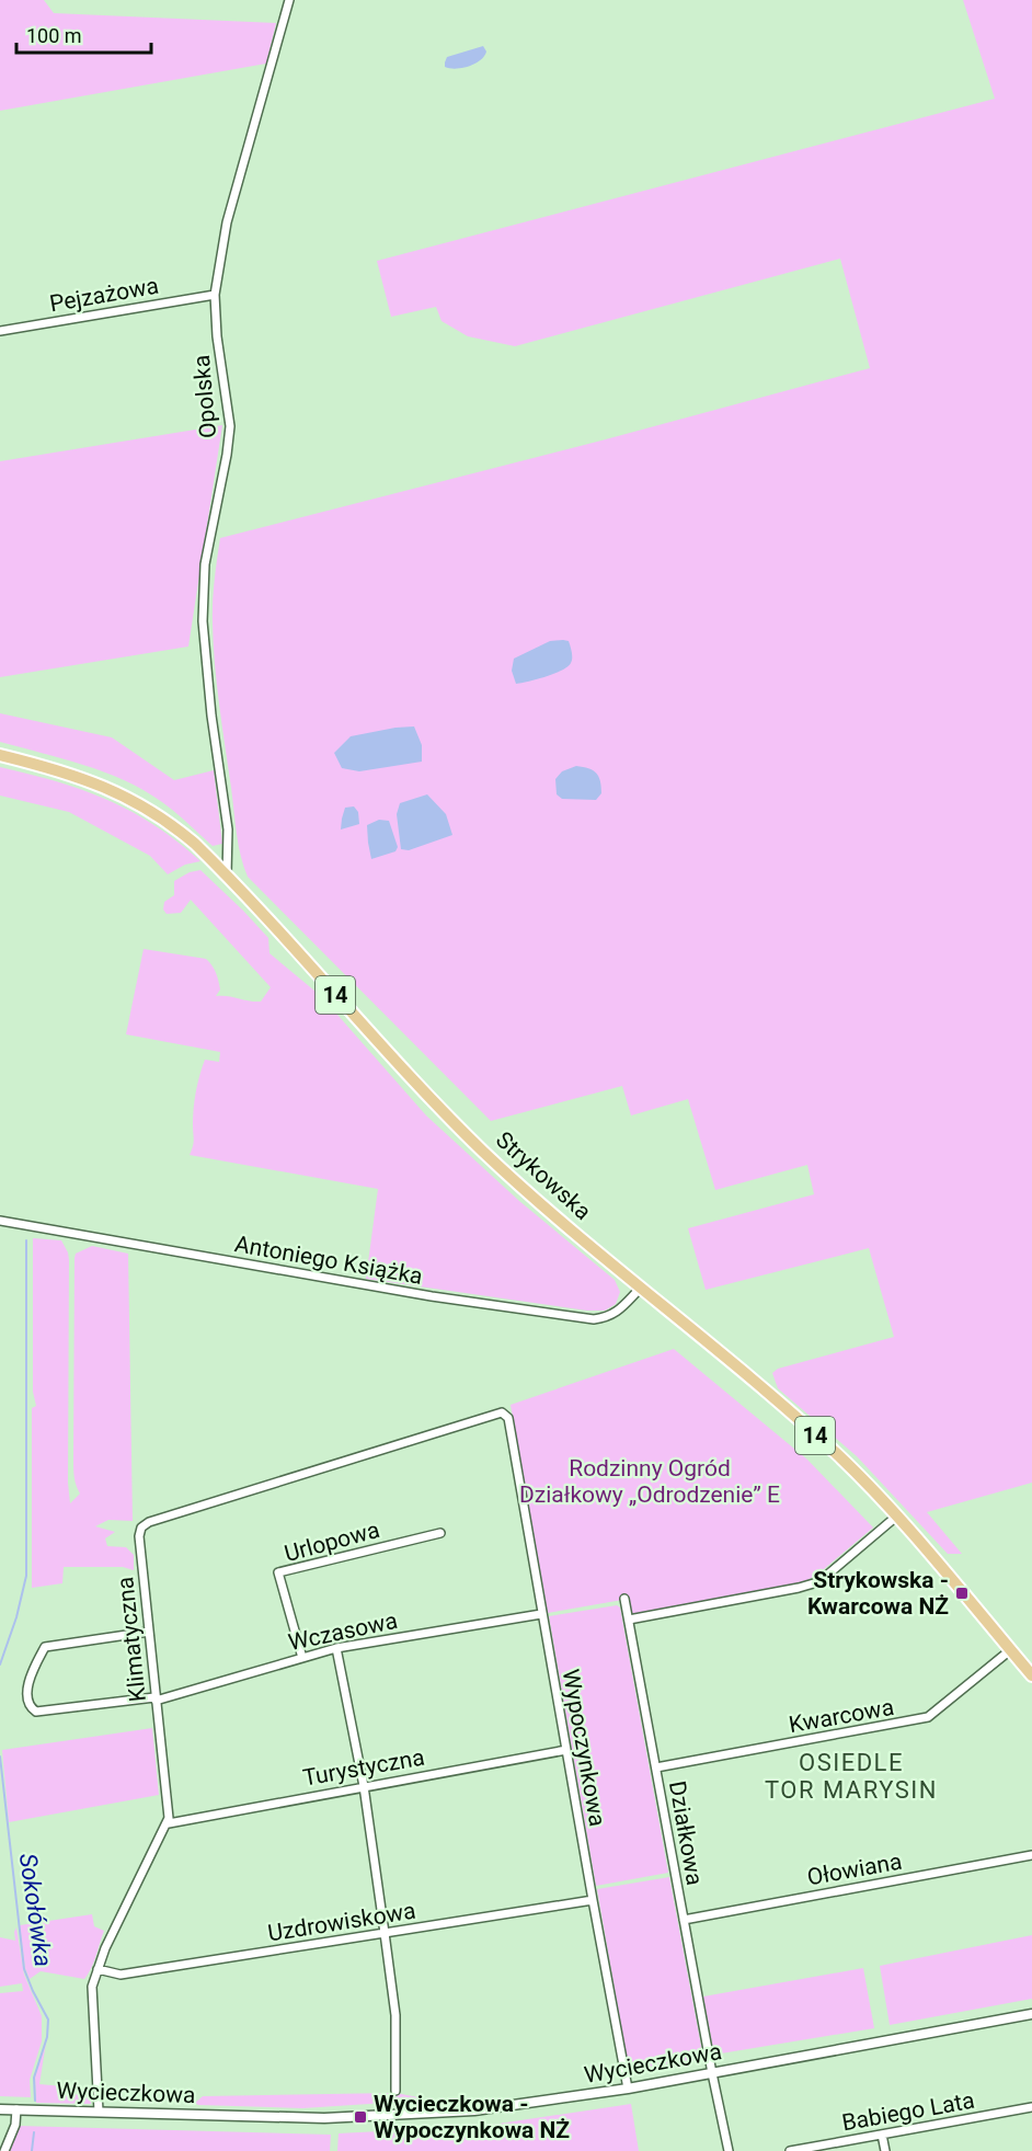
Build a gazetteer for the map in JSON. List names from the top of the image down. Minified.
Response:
{"streets":{"main road":["14","Strykowska"],"street":["Pejzażowa","Opolska","Antoniego Książka","Urlopowa","Wczasowa","Klimatyczna","Kwarcowa","Wypoczynkowa","Turystyczna","Działkowa","Ołowiana","Uzdrowiskowa","Wycieczkowa","Babiego Lata"]},"crossings":[["Pejzażowa","Opolska"],["Opolska","Strykowska"],["Strykowska","Antoniego Książka"],["Strykowska","Kwarcowa"],["Urlopowa","Wczasowa"],["Wczasowa","Klimatyczna"],["Wczasowa","Wypoczynkowa"],["Klimatyczna","Wypoczynkowa"],["Klimatyczna","Turystyczna"],["Kwarcowa","Działkowa"],["Wypoczynkowa","Turystyczna"],["Wypoczynkowa","Uzdrowiskowa"],["Wypoczynkowa","Wycieczkowa"],["Działkowa","Ołowiana"],["Działkowa","Wycieczkowa"]],"districts":["OSIEDLE TOR MARYSIN"],"water":["Sokołówka"],"parks":["Rodzinny Ogród Działkowy „Odrodzenie” E"],"places":{"transit":["Strykowska - Kwarcowa NŻ","Wycieczkowa - Wypoczynkowa NŻ"]},"scale_bar":"100 m"}
